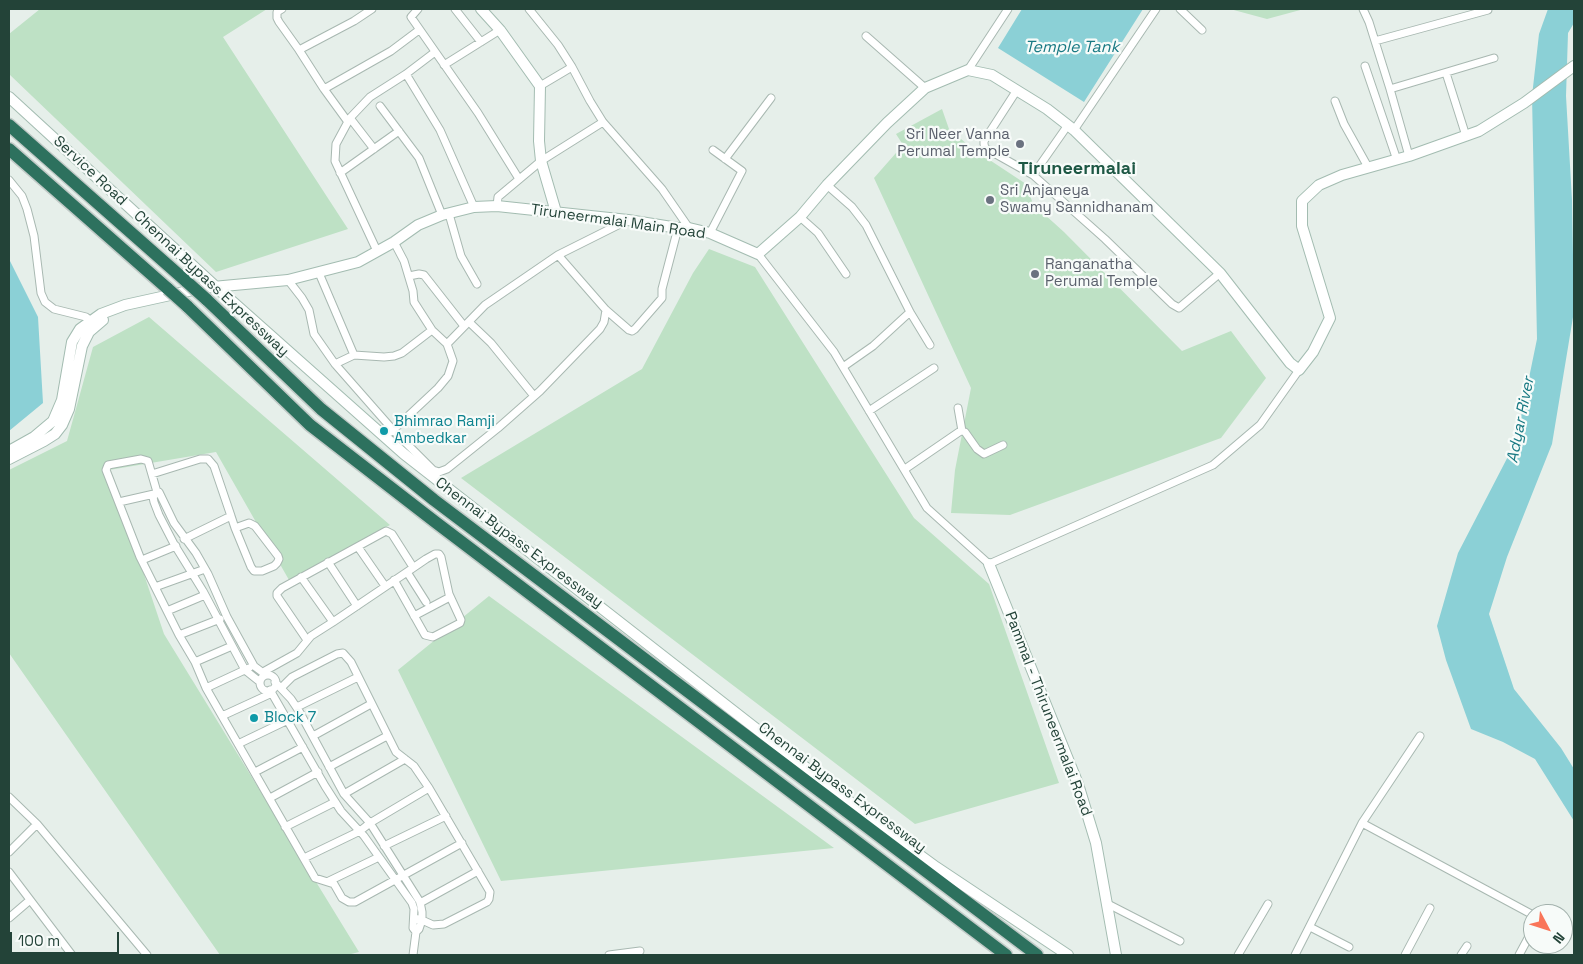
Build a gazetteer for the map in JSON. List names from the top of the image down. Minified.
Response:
{"streets":{"highway":["Chennai Bypass Expressway"],"main road":["Service Road","Tiruneermalai Main Road","Pammal - Thiruneermalai Road"]},"crossings":[["Service Road","Tiruneermalai Main Road"],["Service Road","Chennai Bypass Expressway"]],"districts":["Tiruneermalai"],"water":["Temple Tank","Adyar River"],"places":["Sri Neer Vanna Perumal Temple","Sri Anjaneya Swamy Sannidhanam","Ranganatha Perumal Temple","Bhimrao Ramji Ambedkar","Block 7"],"scale_bar":"100 m","north":"bottom right"}
